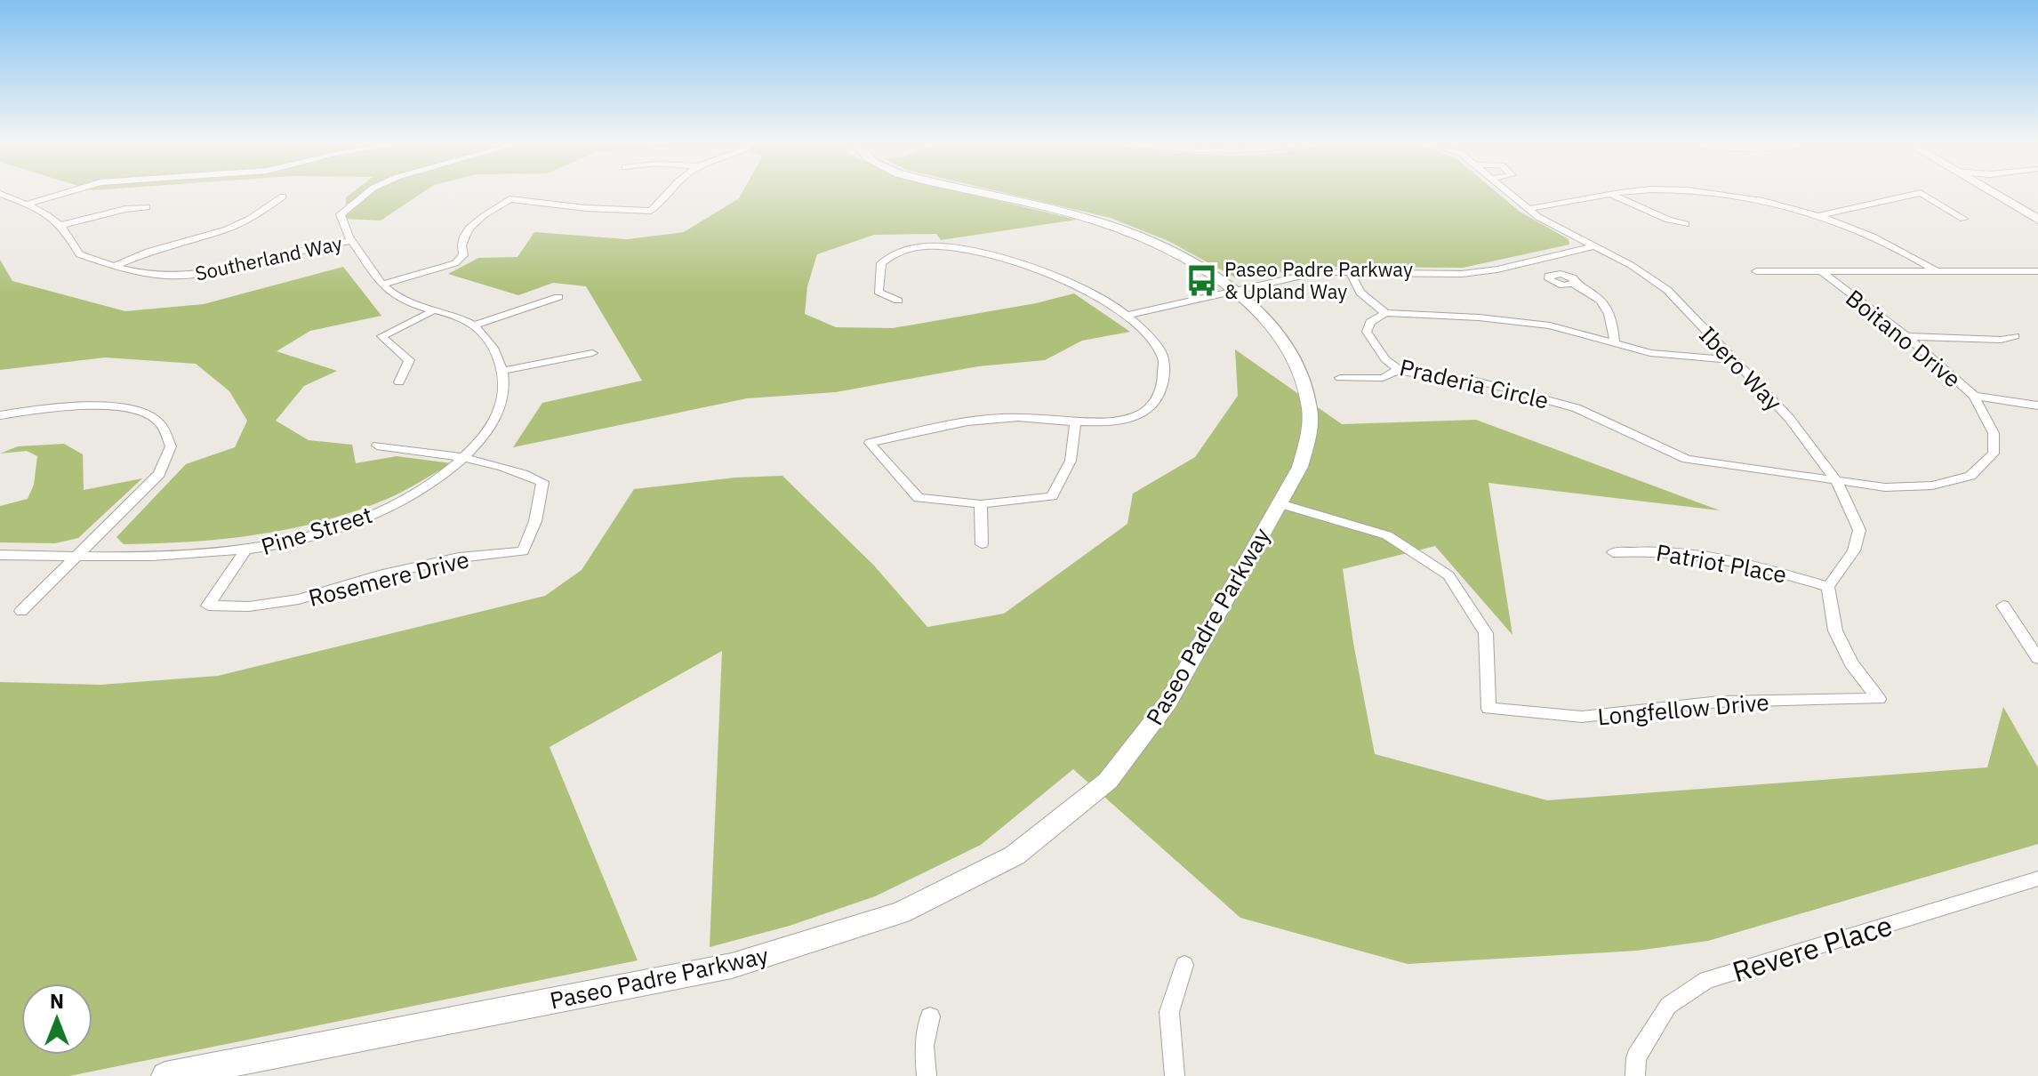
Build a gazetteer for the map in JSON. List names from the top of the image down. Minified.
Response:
{"streets":{"main road":["Paseo Padre Parkway"],"street":["Southerland Way","Boitano Drive","Ibero Way","Praderia Circle","Pine Street","Patriot Place","Rosemere Drive","Longfellow Drive","Revere Place"]},"crossings":[["Boitano Drive","Ibero Way"],["Boitano Drive","Praderia Circle"],["Ibero Way","Praderia Circle"],["Ibero Way","Patriot Place"],["Ibero Way","Longfellow Drive"],["Pine Street","Rosemere Drive"],["Patriot Place","Longfellow Drive"],["Paseo Padre Parkway","Longfellow Drive"]],"places":{"bus stop":["Paseo Padre Parkway & Upland Way"]},"north":"top"}
